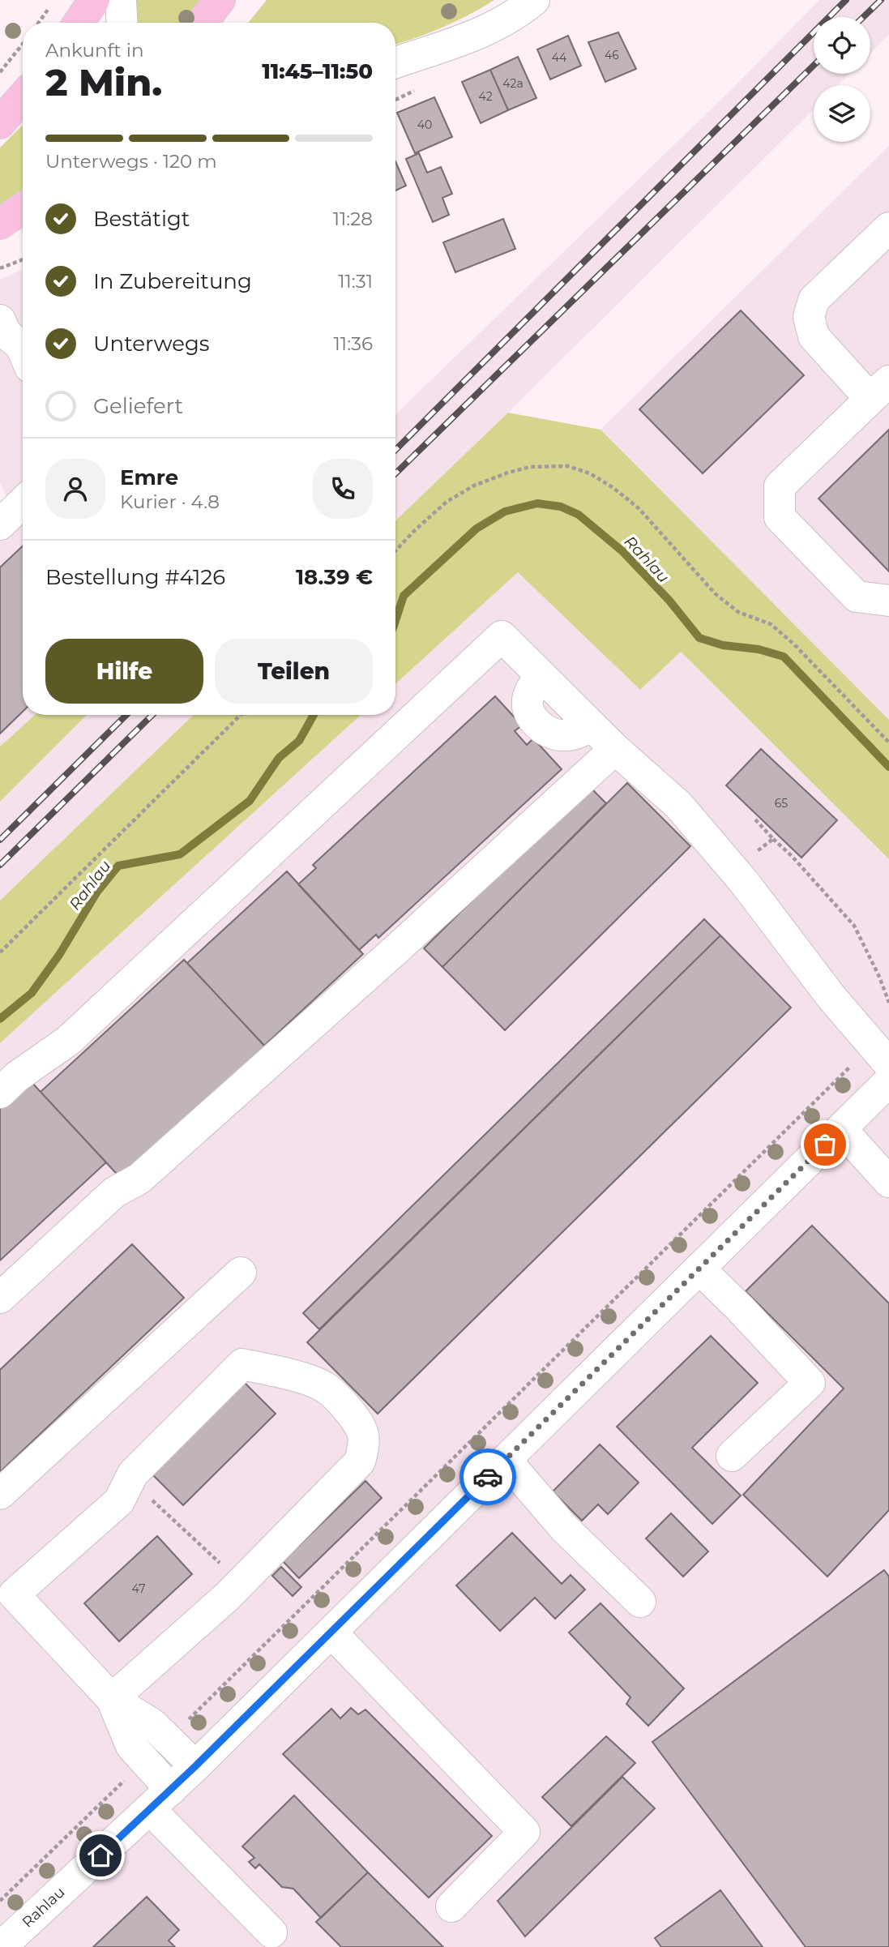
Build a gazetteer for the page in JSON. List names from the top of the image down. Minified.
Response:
{"streets":{"street":["Rahlau"]},"water":["Rahlau"],"house_numbers":["46","44","42a","42","40","65","47"],"page":{"heading":["2 Min.","Ankunft in","11:45–11:50"],"panel":["Emre","Kurier · 4.8","Bestellung #4126","18.39 €"],"bar":"Unterwegs · 120 m","list":[["Bestätigt","11:28"],["In Zubereitung","11:31"],["Unterwegs","11:36"],"Geliefert"],"buttons":["Hilfe","Teilen"]}}
